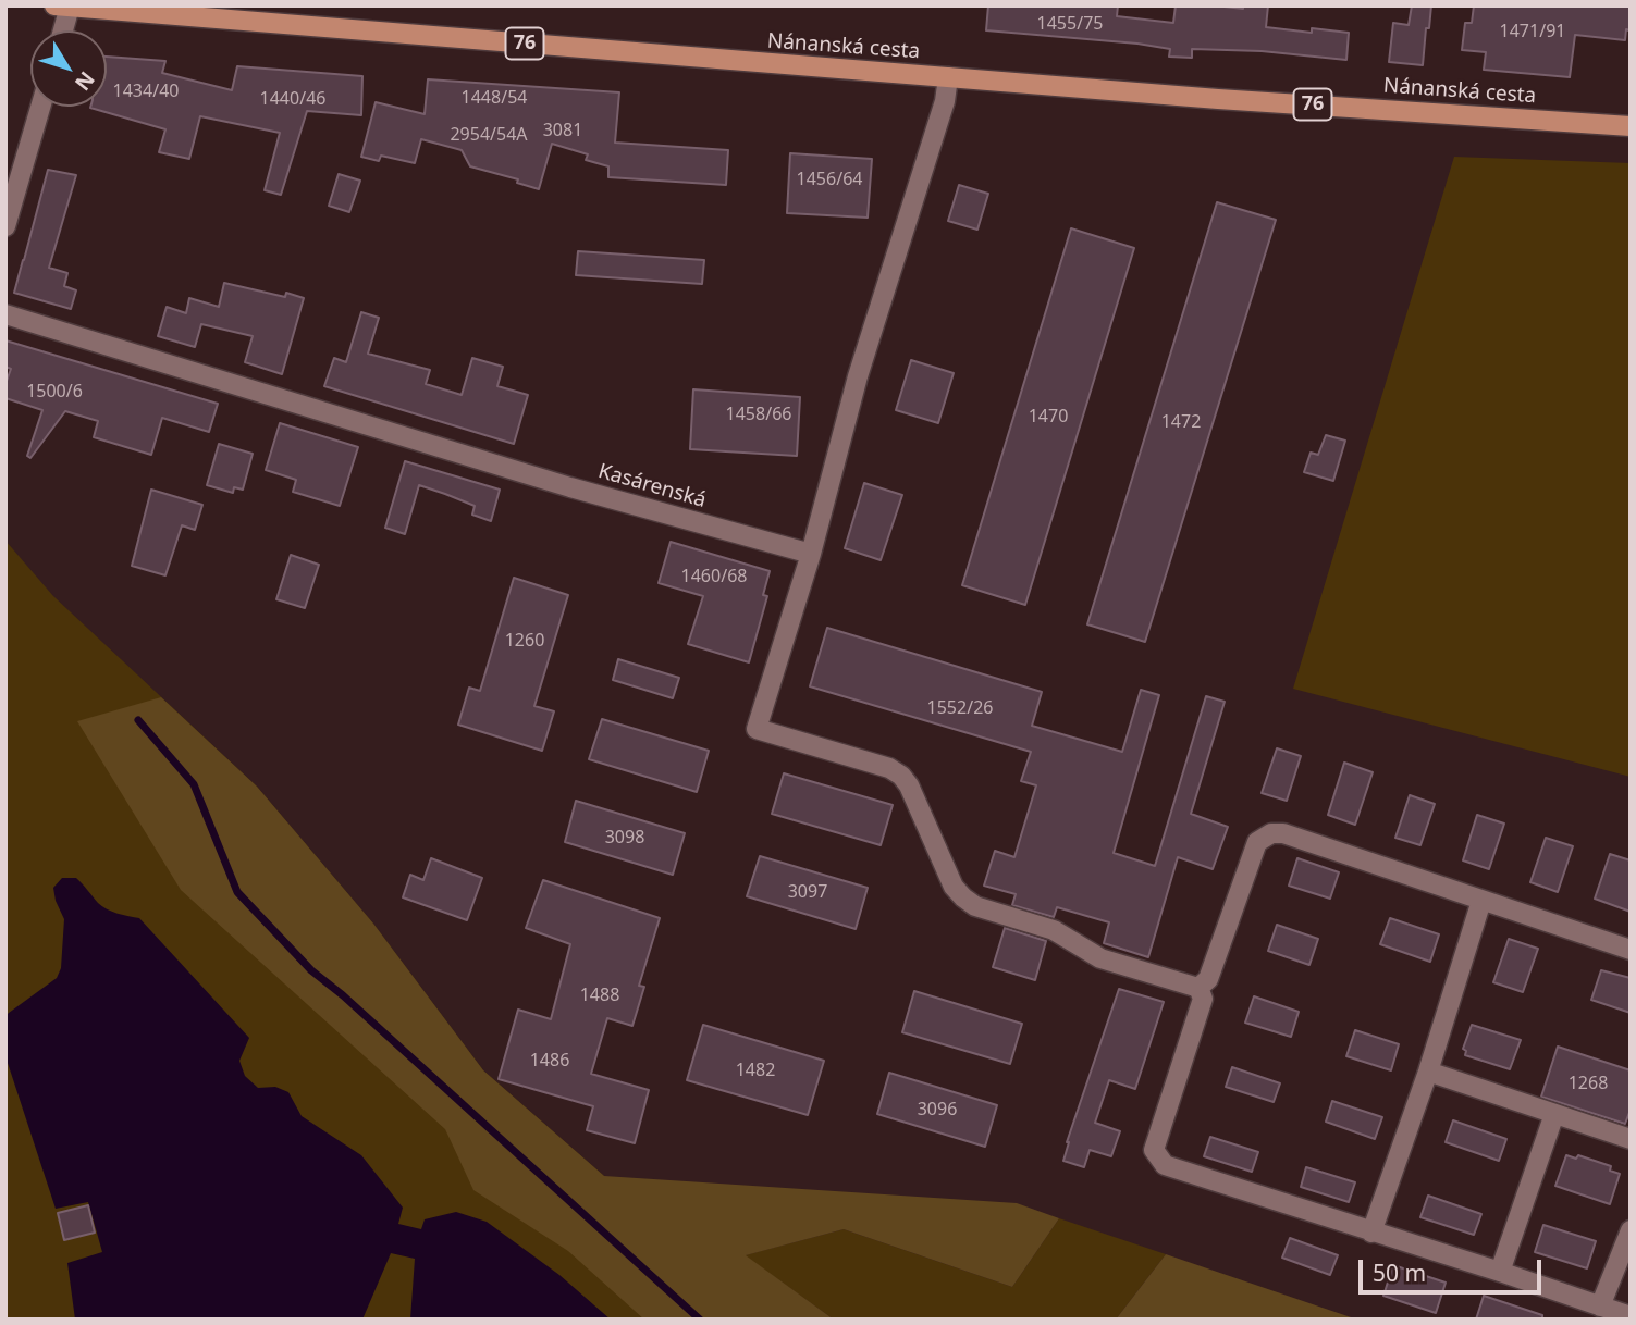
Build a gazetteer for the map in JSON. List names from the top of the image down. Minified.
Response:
{"streets":{"main road":["76","Nánanská cesta"],"street":["Kasárenská"]},"house_numbers":["1455/75","1471/91","1434/40","1448/54","1440/46","3081","2954/54A","1456/64","1500/6","1458/66","1470","1472","1460/68","1260","1552/26","3098","3097","1488","1486","1482","1268","3096"],"scale_bar":"50 m","north":"bottom right"}
